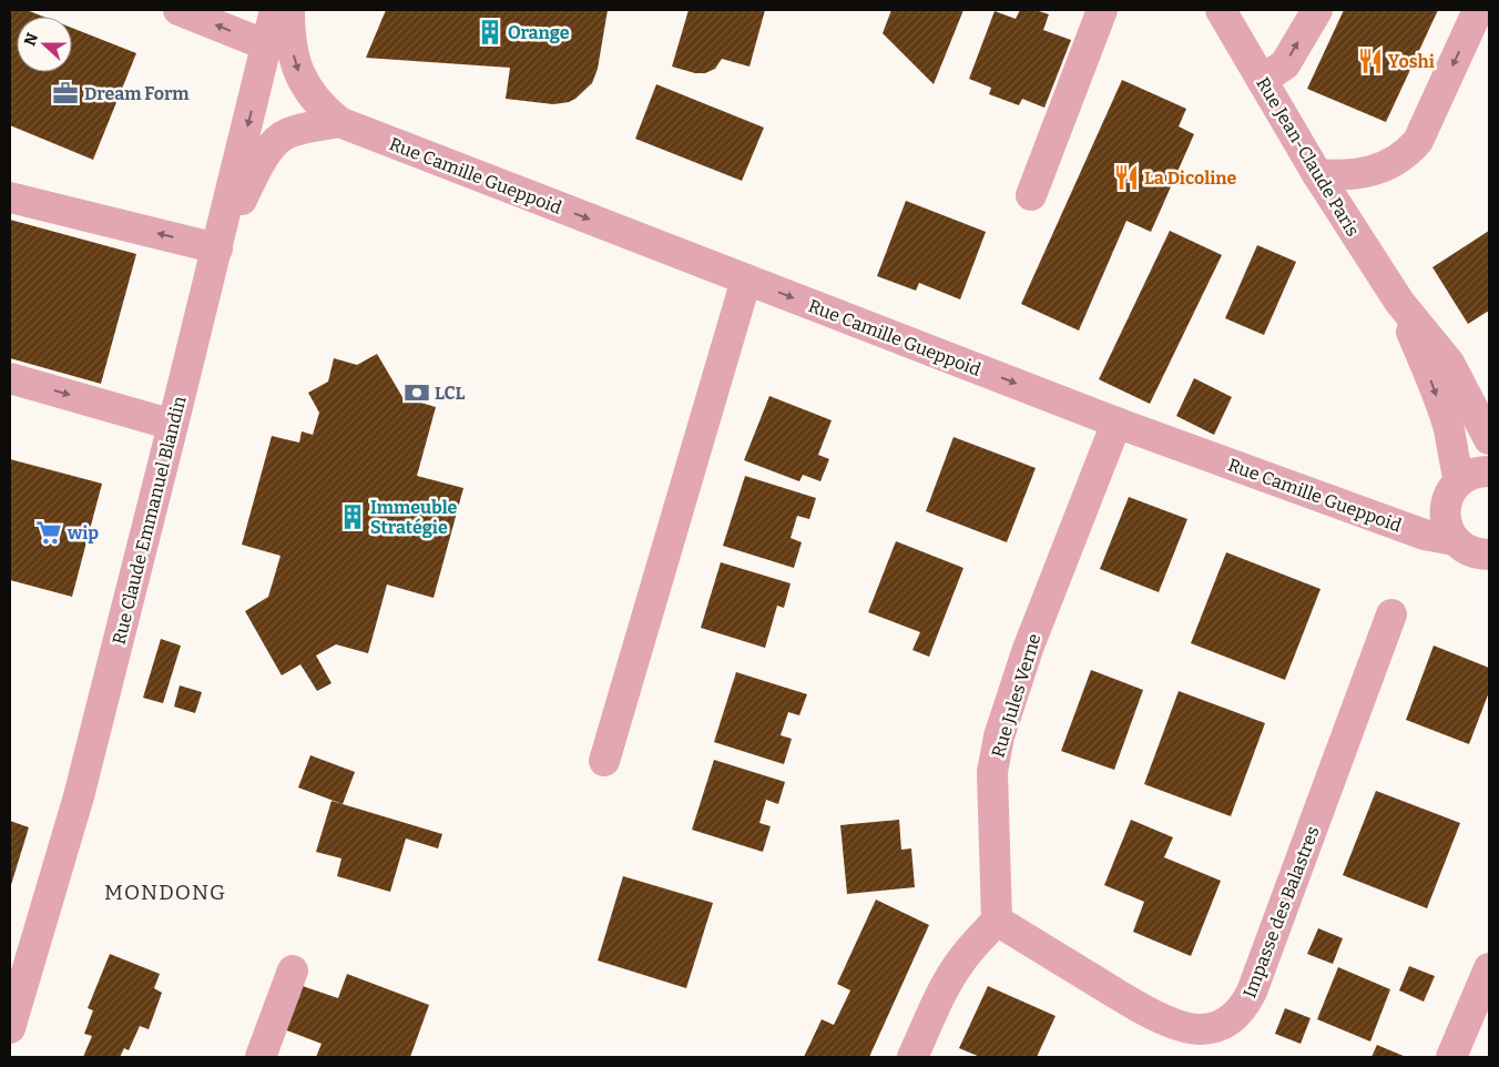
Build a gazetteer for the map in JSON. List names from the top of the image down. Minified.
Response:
{"streets":{"street":["Rue Jean-Claude Paris","Rue Camille Gueppoid","Rue Claude Emmanuel Blandin","Rue Jules Verne","Impasse des Balastres"]},"crossings":[["Rue Camille Gueppoid","Rue Jules Verne"],["Rue Jules Verne","Impasse des Balastres"]],"one_way":["Rue Camille Gueppoid"],"districts":["MONDONG"],"places":{"building":["Orange","Immeuble Stratégie"],"restaurant":["Yoshi","La Dicoline"],"office":["Dream Form"],"bank":["LCL"],"supermarket":["wip"]},"north":"left"}
